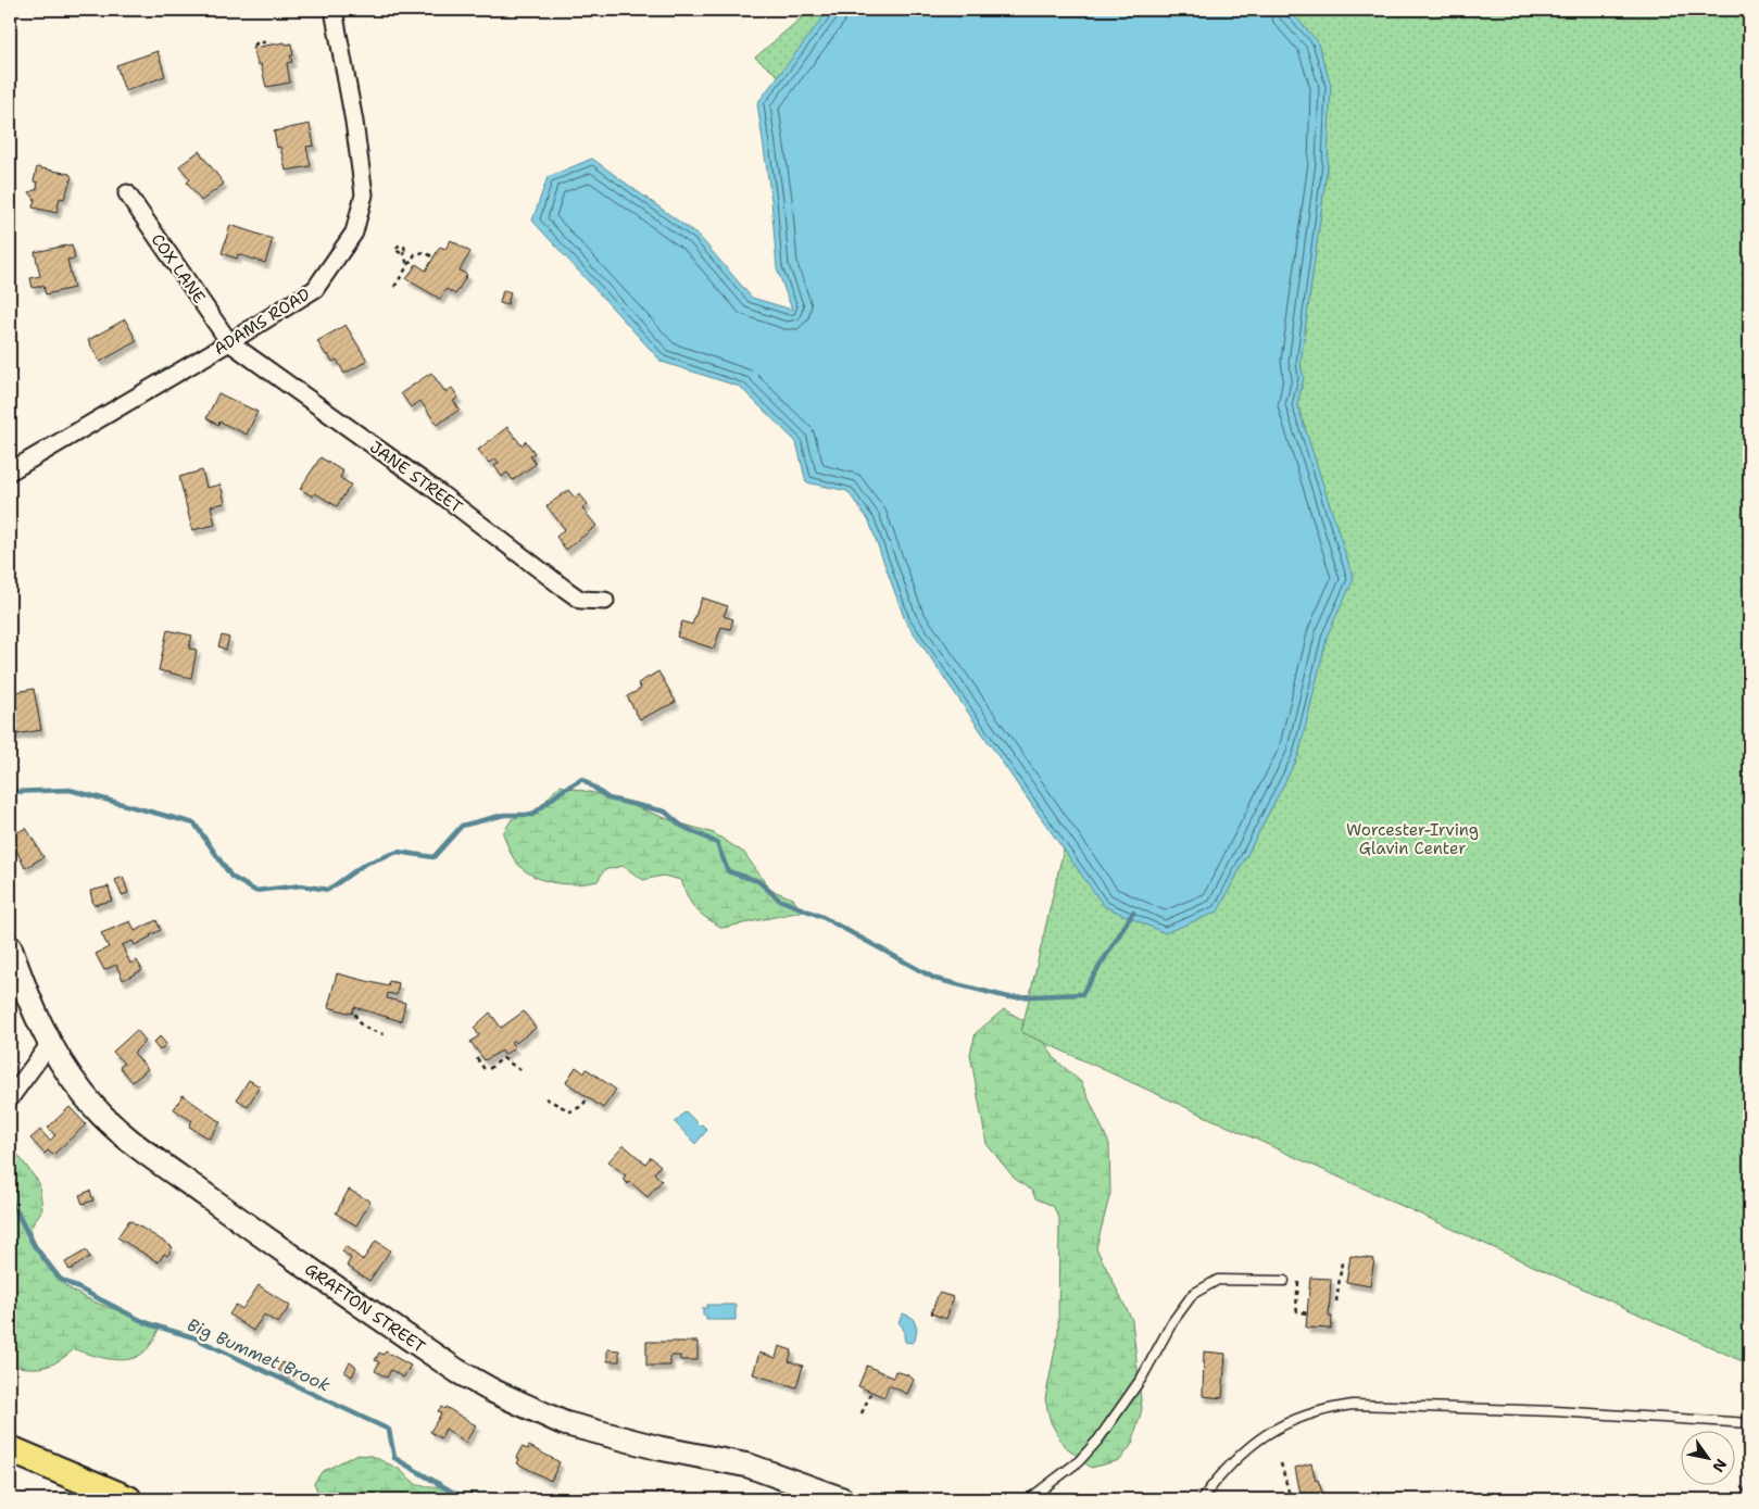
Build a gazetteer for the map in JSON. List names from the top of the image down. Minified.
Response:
{"streets":{"street":["COX LANE","ADAMS ROAD","JANE STREET","GRAFTON STREET"]},"crossings":[["COX LANE","ADAMS ROAD"],["COX LANE","JANE STREET"],["ADAMS ROAD","JANE STREET"]],"water":["Big Bummet Brook"],"parks":["Worcester-Irving Glavin Center"],"north":"bottom right"}
